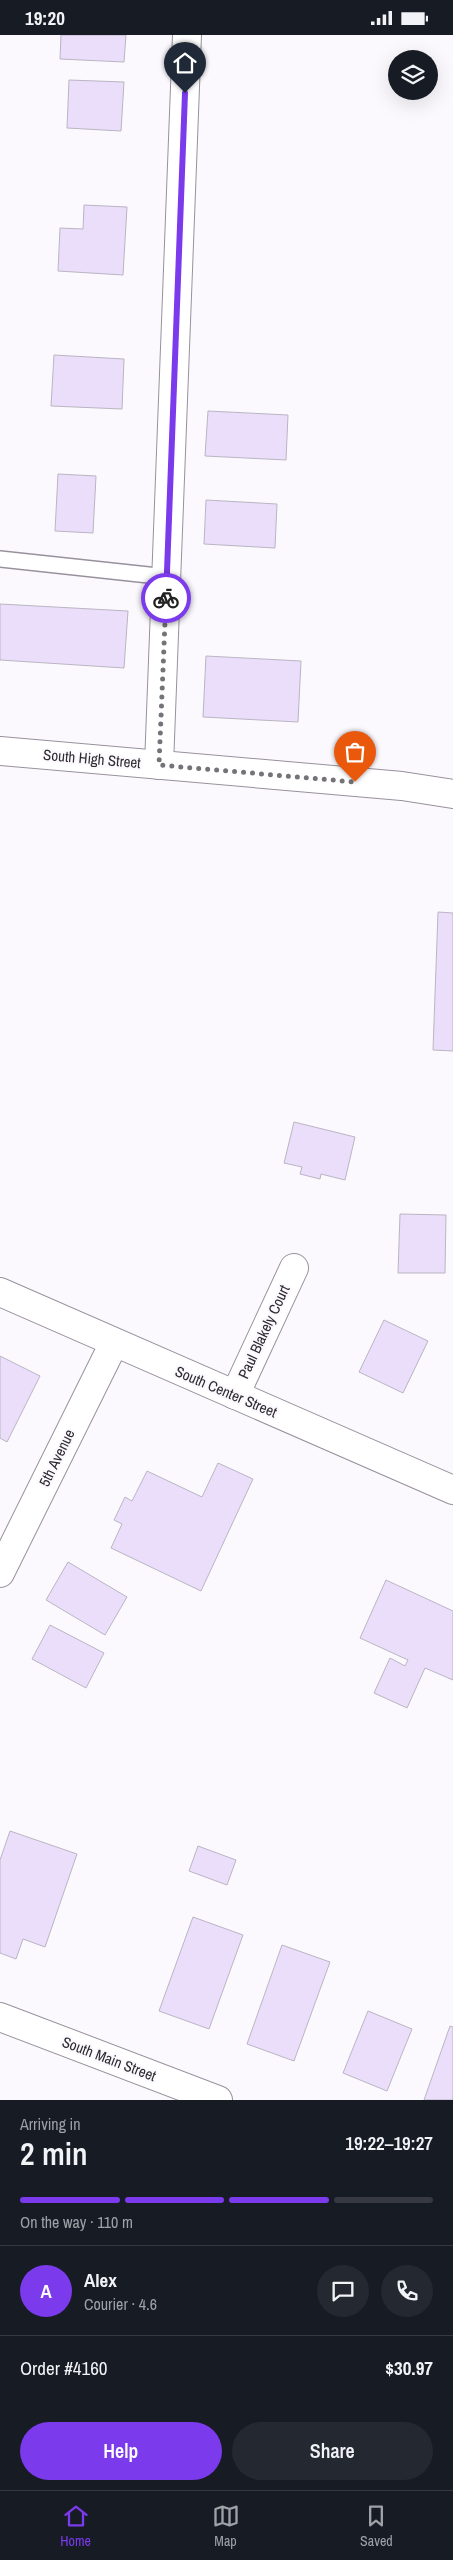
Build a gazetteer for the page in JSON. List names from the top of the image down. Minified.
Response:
{"streets":{"street":["South High Street","Paul Blakely Court","South Center Street","5th Avenue","South Main Street"]},"crossings":[["Paul Blakely Court","South Center Street"],["South Center Street","5th Avenue"]],"page":{"status":"19:20","heading":["2 min","Arriving in","19:22–19:27"],"panel":["Alex","Courier · 4.6","Order #4160","$30.97"],"bar":"On the way · 110 m","round":"A","buttons":["Help","Share"],"tabs":["Home","Map","Saved"]}}
